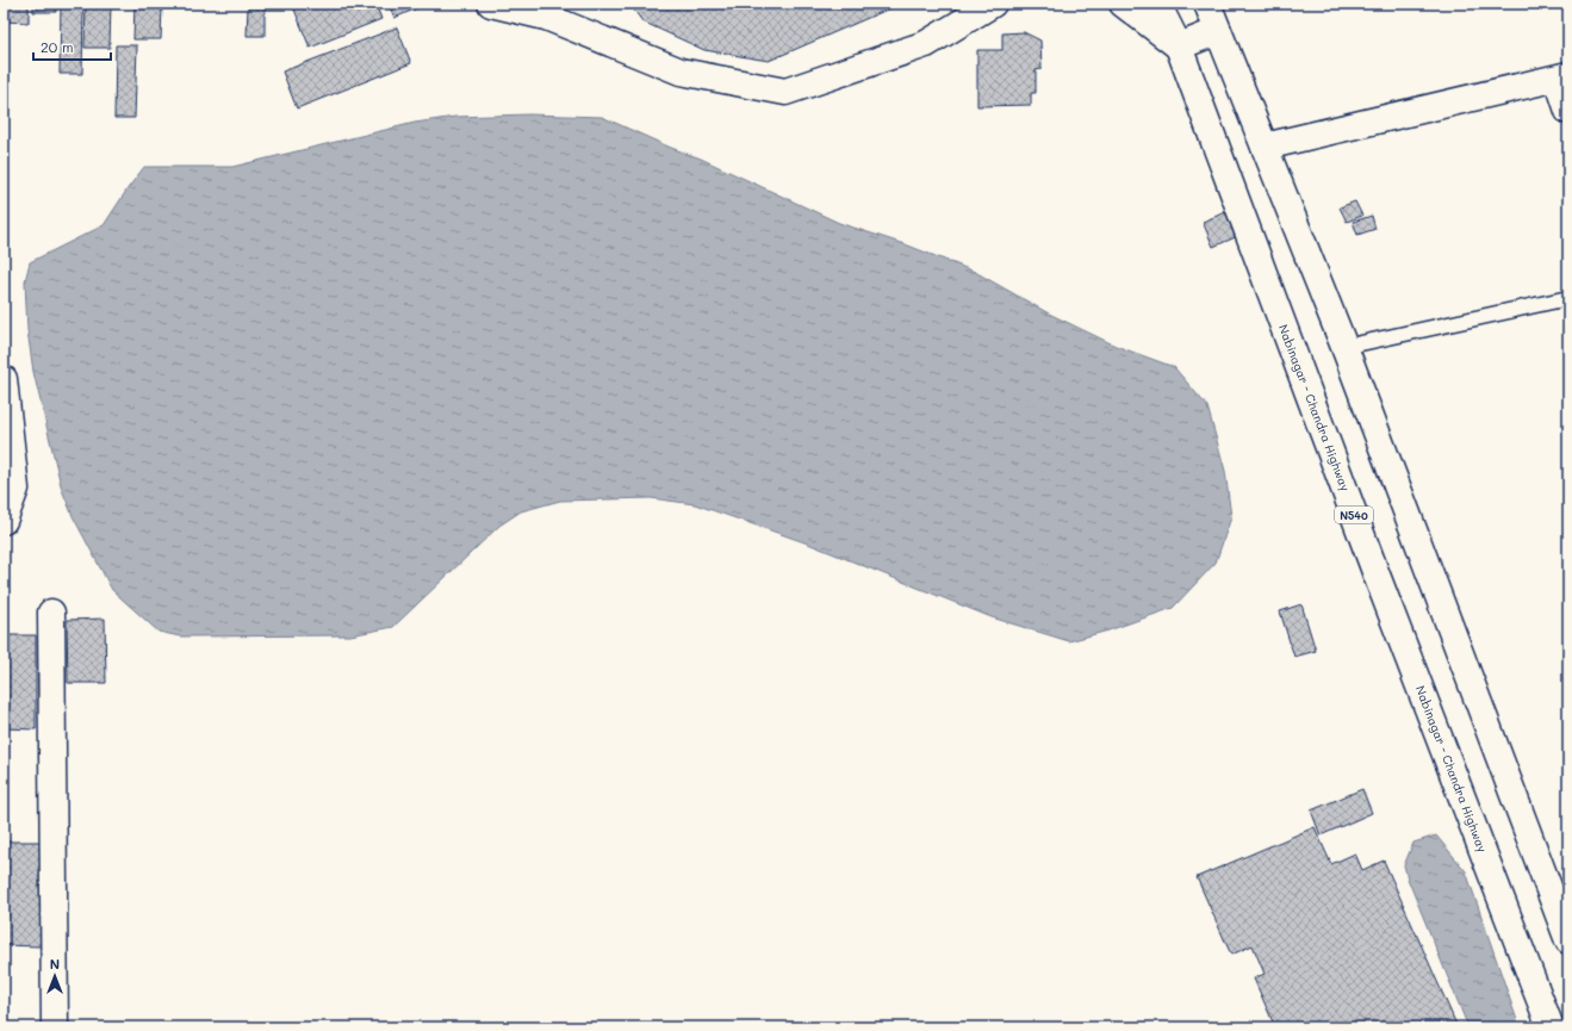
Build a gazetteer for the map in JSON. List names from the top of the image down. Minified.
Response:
{"streets":{"main road":["Nabinagar - Chandra Highway","N540"]},"scale_bar":"20 m","north":"top"}
